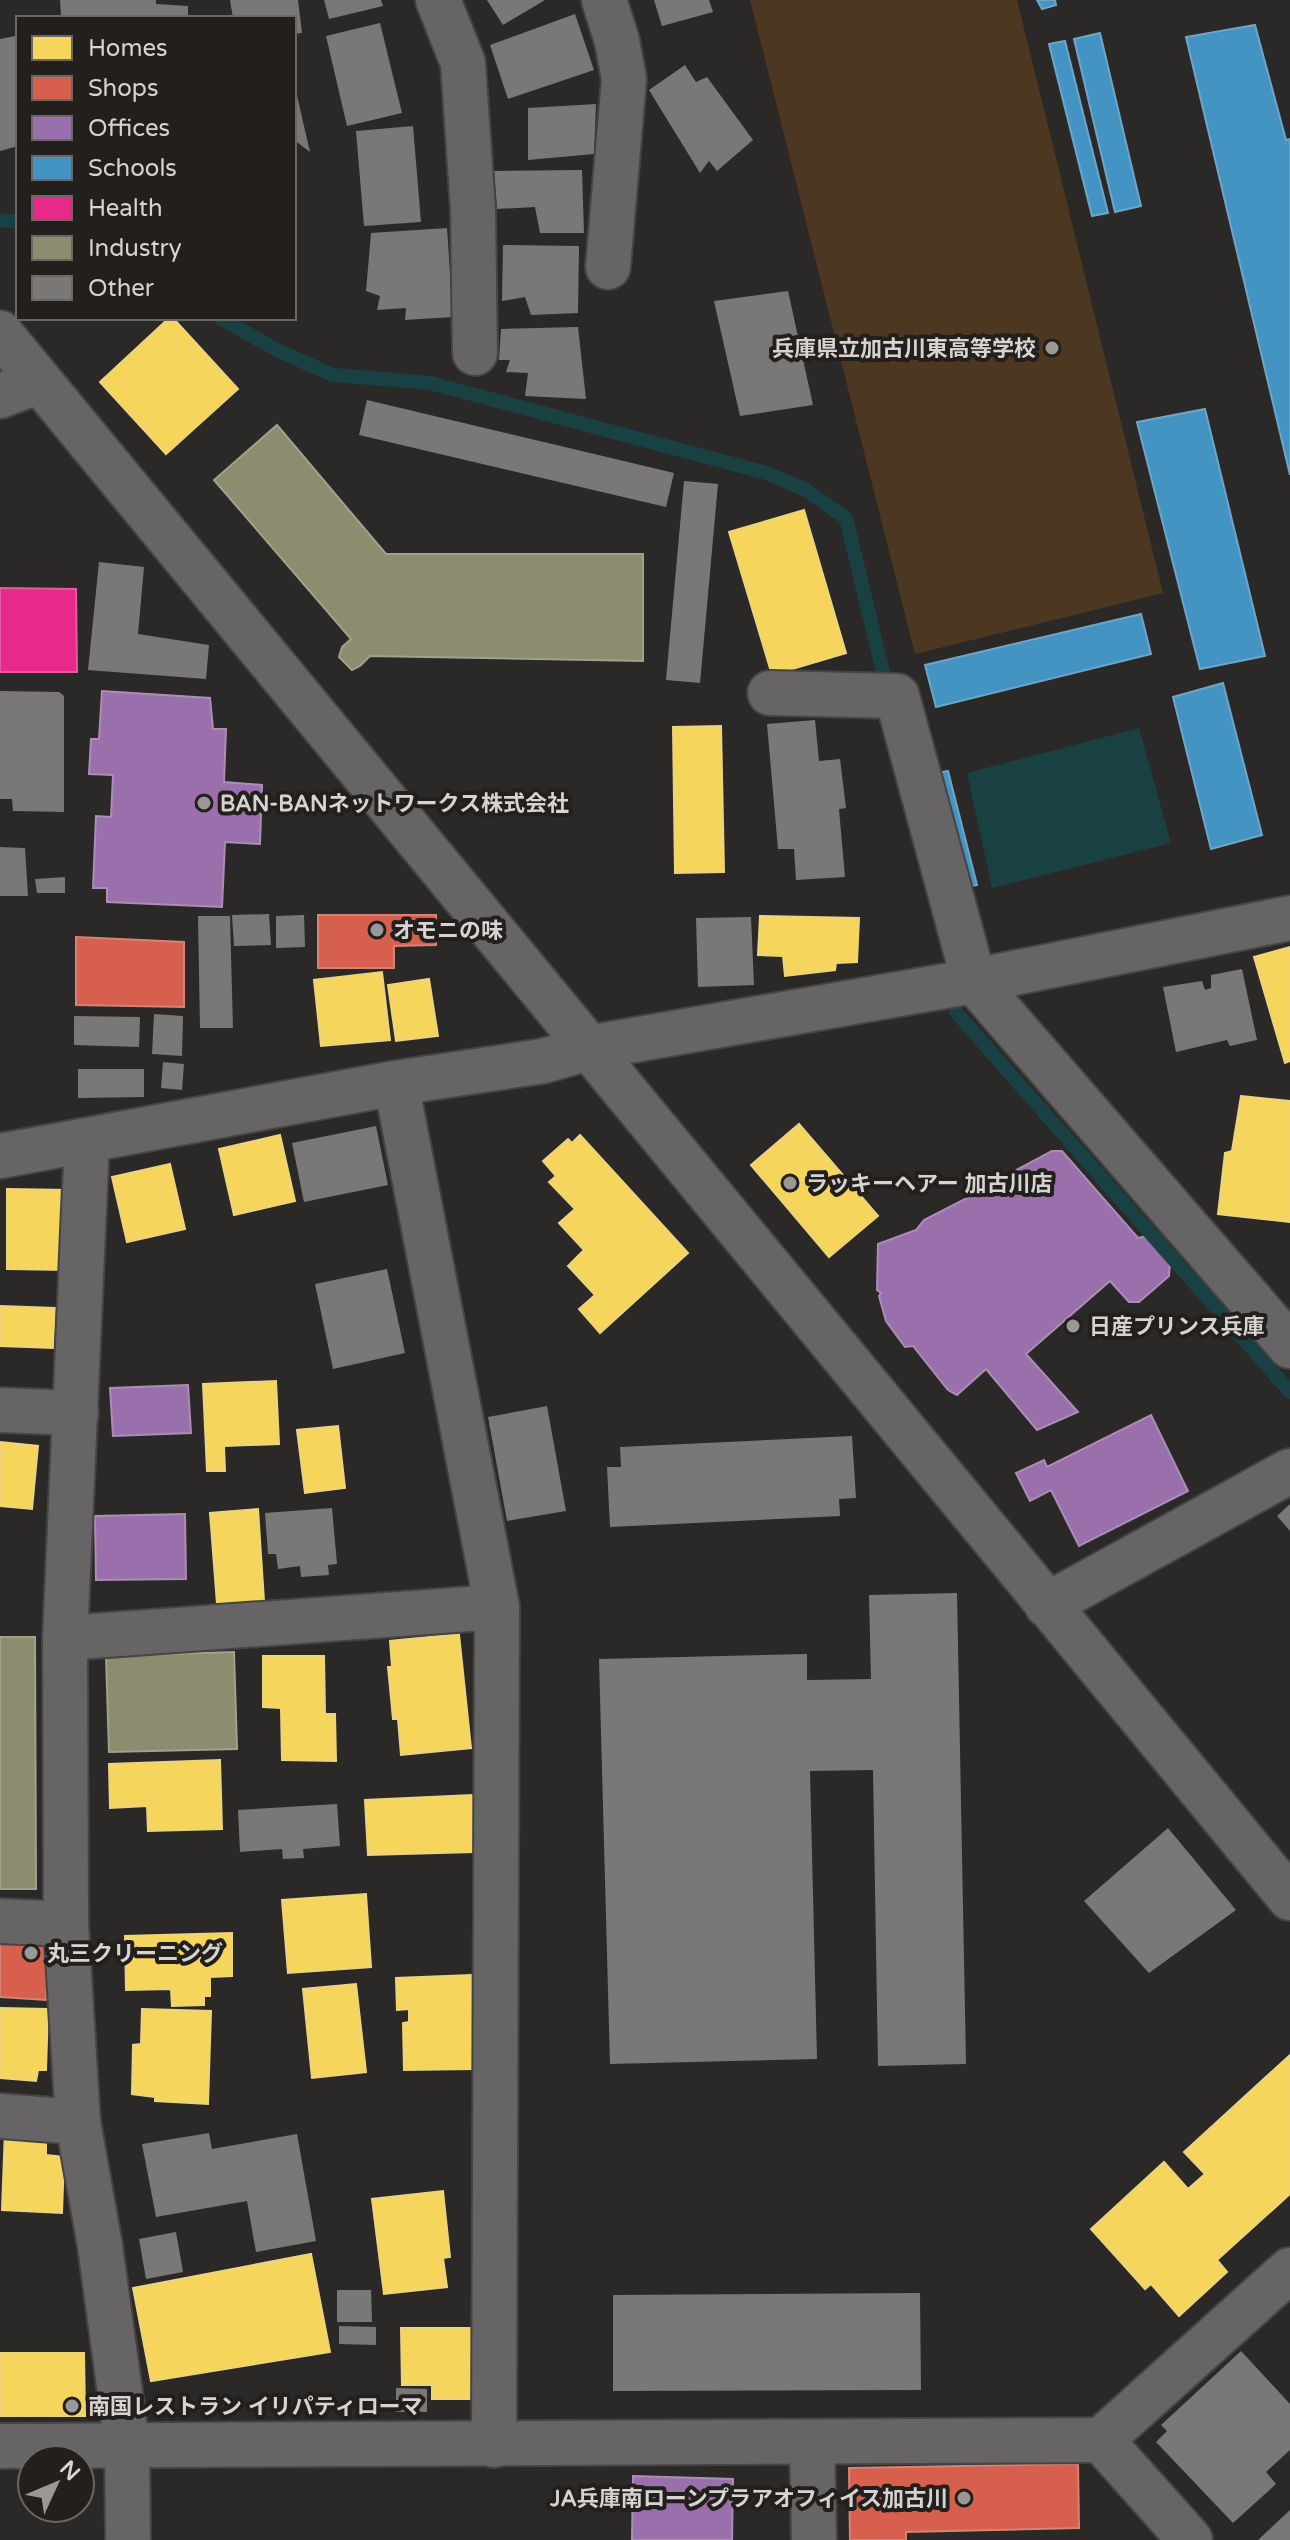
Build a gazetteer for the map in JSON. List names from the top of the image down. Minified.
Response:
{"places":["兵庫県立加古川東高等学校","BAN-BANネットワークス株式会社","オモニの味","ラッキーヘアー 加古川店","日産プリンス兵庫","丸三クリーニング","南国レストラン イリパティローマ","JA兵庫南ローンプラアオフィイス加古川"],"legend":["Homes","Shops","Offices","Schools","Health","Industry","Other"],"north":"top right"}
